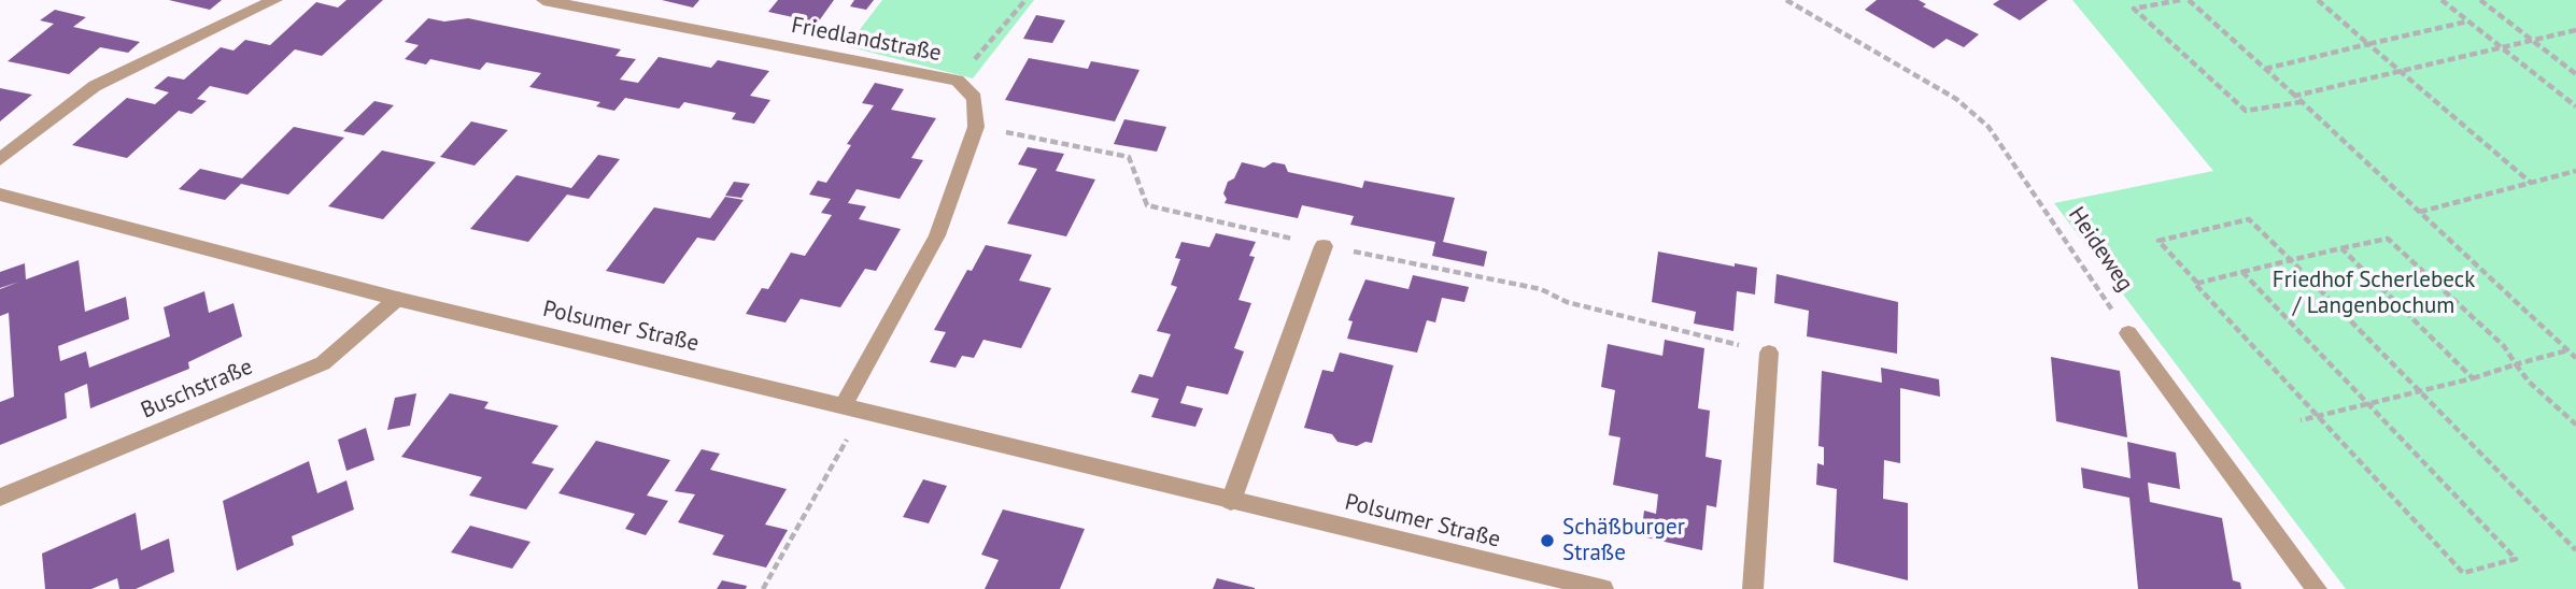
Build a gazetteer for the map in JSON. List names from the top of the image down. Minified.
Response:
{"streets":{"street":["Friedlandstraße","Polsumer Straße","Buschstraße"],"path":["Heideweg"]},"crossings":[["Friedlandstraße","Polsumer Straße"],["Polsumer Straße","Buschstraße"]],"parks":["Friedhof Scherlebeck / Langenbochum"],"places":["Schäßburger Straße"]}
